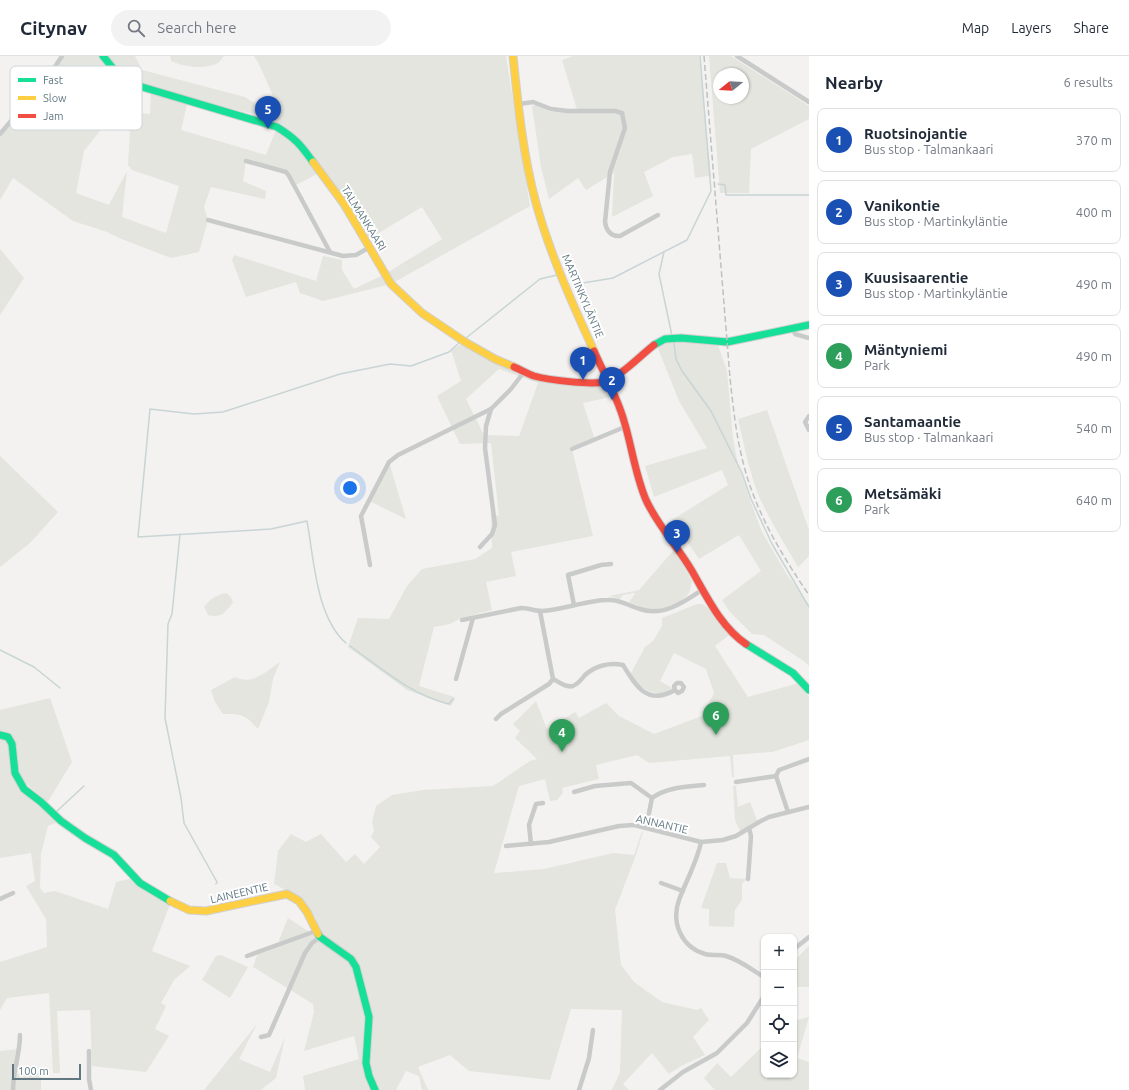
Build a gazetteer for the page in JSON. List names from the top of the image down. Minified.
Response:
{"streets":{"street":["TALMANKAARI","MARTINKYLÄNTIE","ANNANTIE","LAINEENTIE"]},"crossings":[["TALMANKAARI","MARTINKYLÄNTIE"]],"legend":["Fast","Slow","Jam"],"scale_bar":"100 m","north":"left","page":{"header":"Citynav","search":"Search here","nav":["Map","Layers","Share"],"heading":["Nearby","6 results"],"pins":["5","1","2","3","6","4"],"list":[{"mark":"1","name":"Ruotsinojantie","note":"Bus stop · Talmankaari","value":"370 m"},{"mark":"2","name":"Vanikontie","note":"Bus stop · Martinkyläntie","value":"400 m"},{"mark":"3","name":"Kuusisaarentie","note":"Bus stop · Martinkyläntie","value":"490 m"},{"mark":"4","name":"Mäntyniemi","note":"Park","value":"490 m"},{"mark":"5","name":"Santamaantie","note":"Bus stop · Talmankaari","value":"540 m"},{"mark":"6","name":"Metsämäki","note":"Park","value":"640 m"}],"map_buttons":["+","−"],"scale":"100 m"}}
